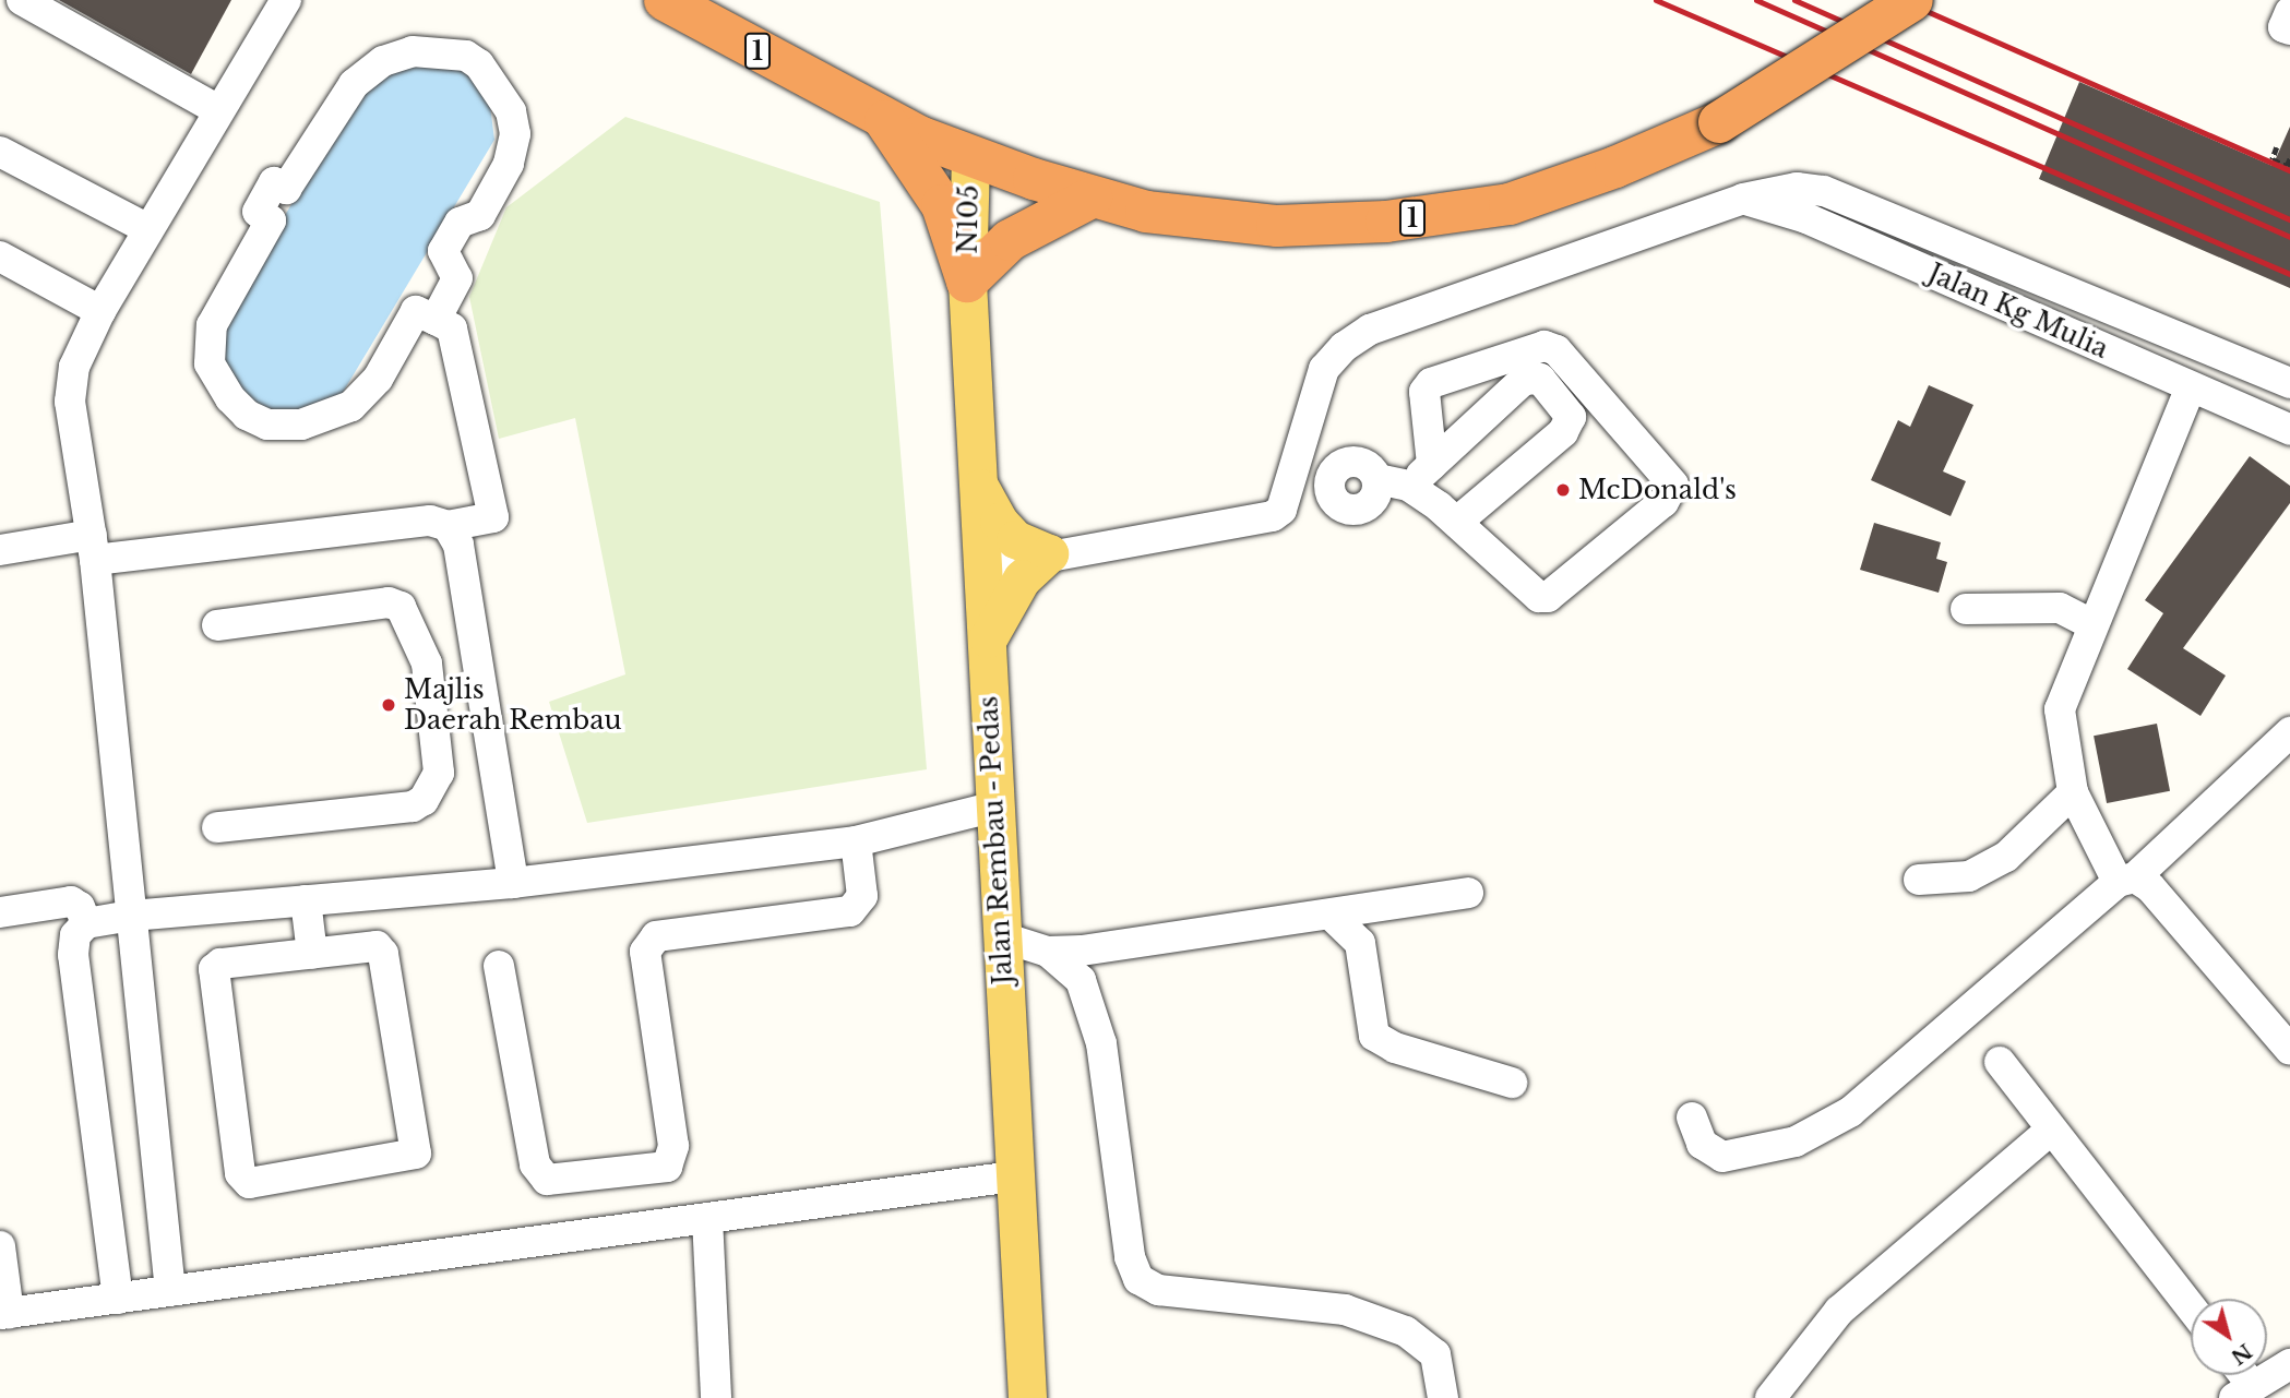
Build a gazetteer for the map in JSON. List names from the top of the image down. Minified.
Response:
{"streets":{"highway":["1"],"main road":["N105","Jalan Rembau - Pedas"],"street":["Jalan Kg Mulia"]},"crossings":[["1","N105"],["N105","Jalan Rembau - Pedas"]],"places":["McDonald's","Majlis Daerah Rembau"],"north":"bottom right"}
